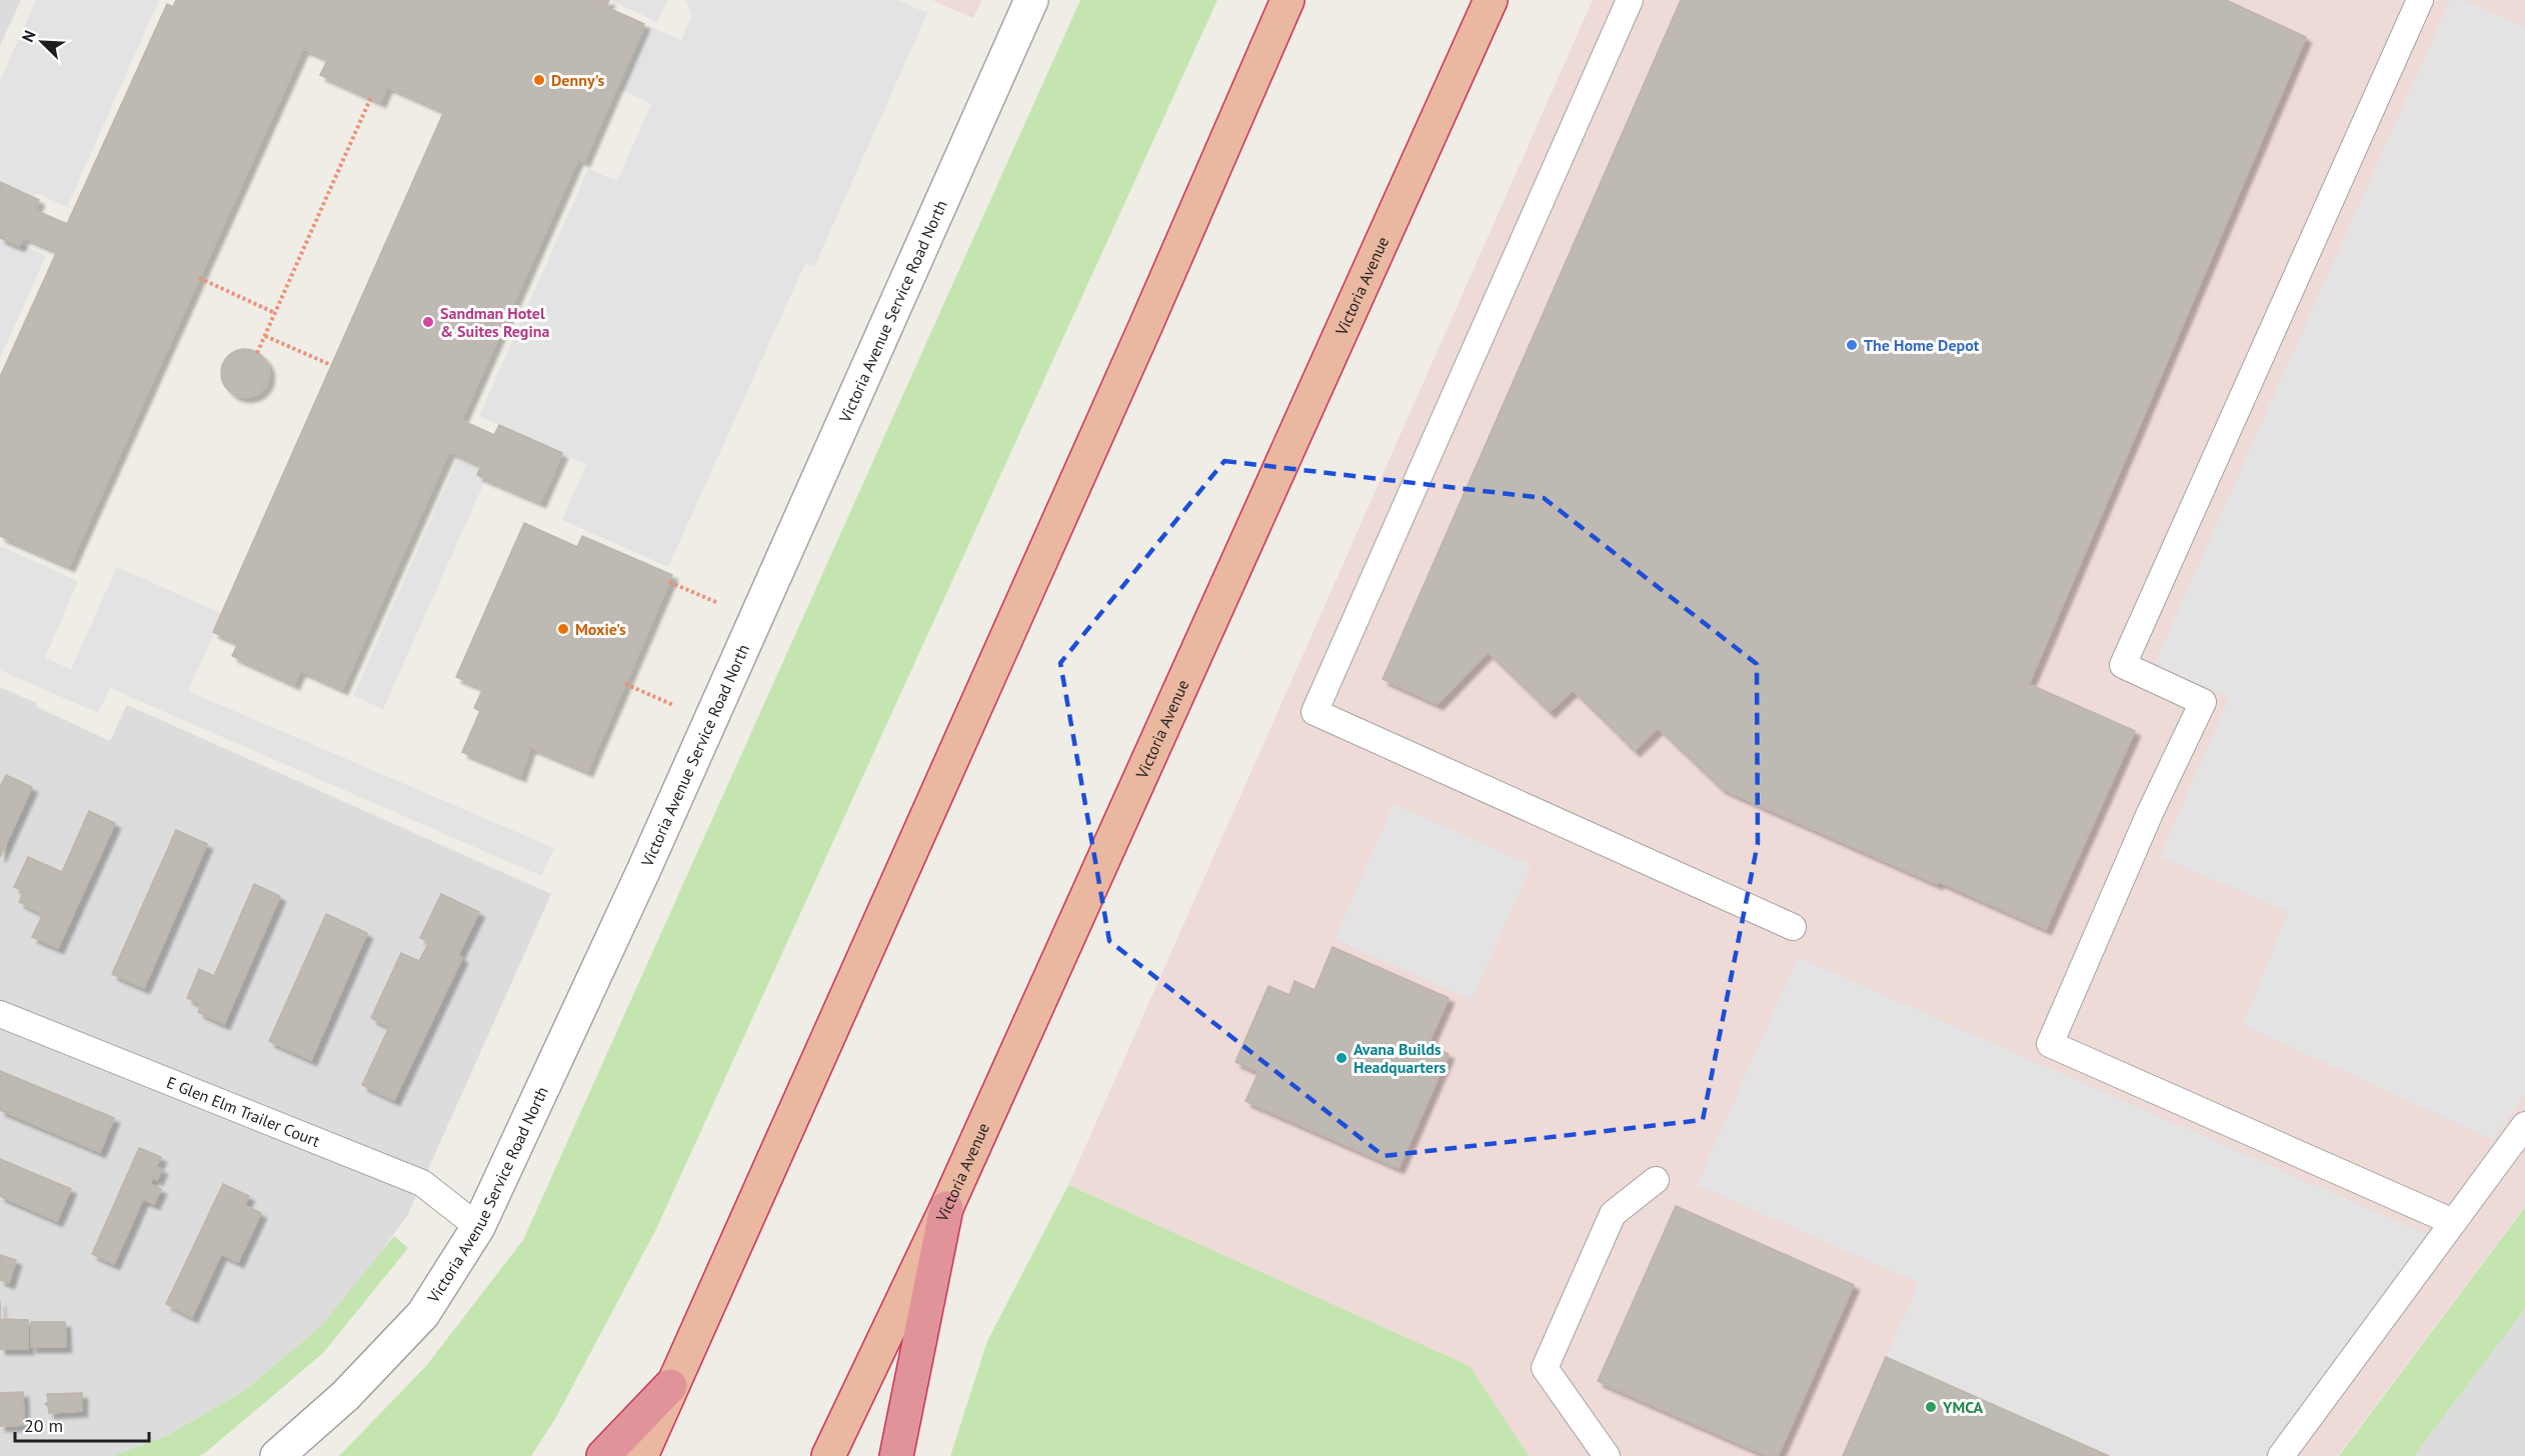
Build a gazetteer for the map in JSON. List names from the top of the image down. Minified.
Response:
{"streets":{"highway":["Victoria Avenue"],"street":["Victoria Avenue Service Road North"],"lane":["E Glen Elm Trailer Court"]},"crossings":[["Victoria Avenue Service Road North","E Glen Elm Trailer Court"]],"places":["Denny's","Sandman Hotel & Suites Regina","The Home Depot","Moxie's","Avana Builds Headquarters","YMCA"],"scale_bar":"20 m","north":"top left"}
